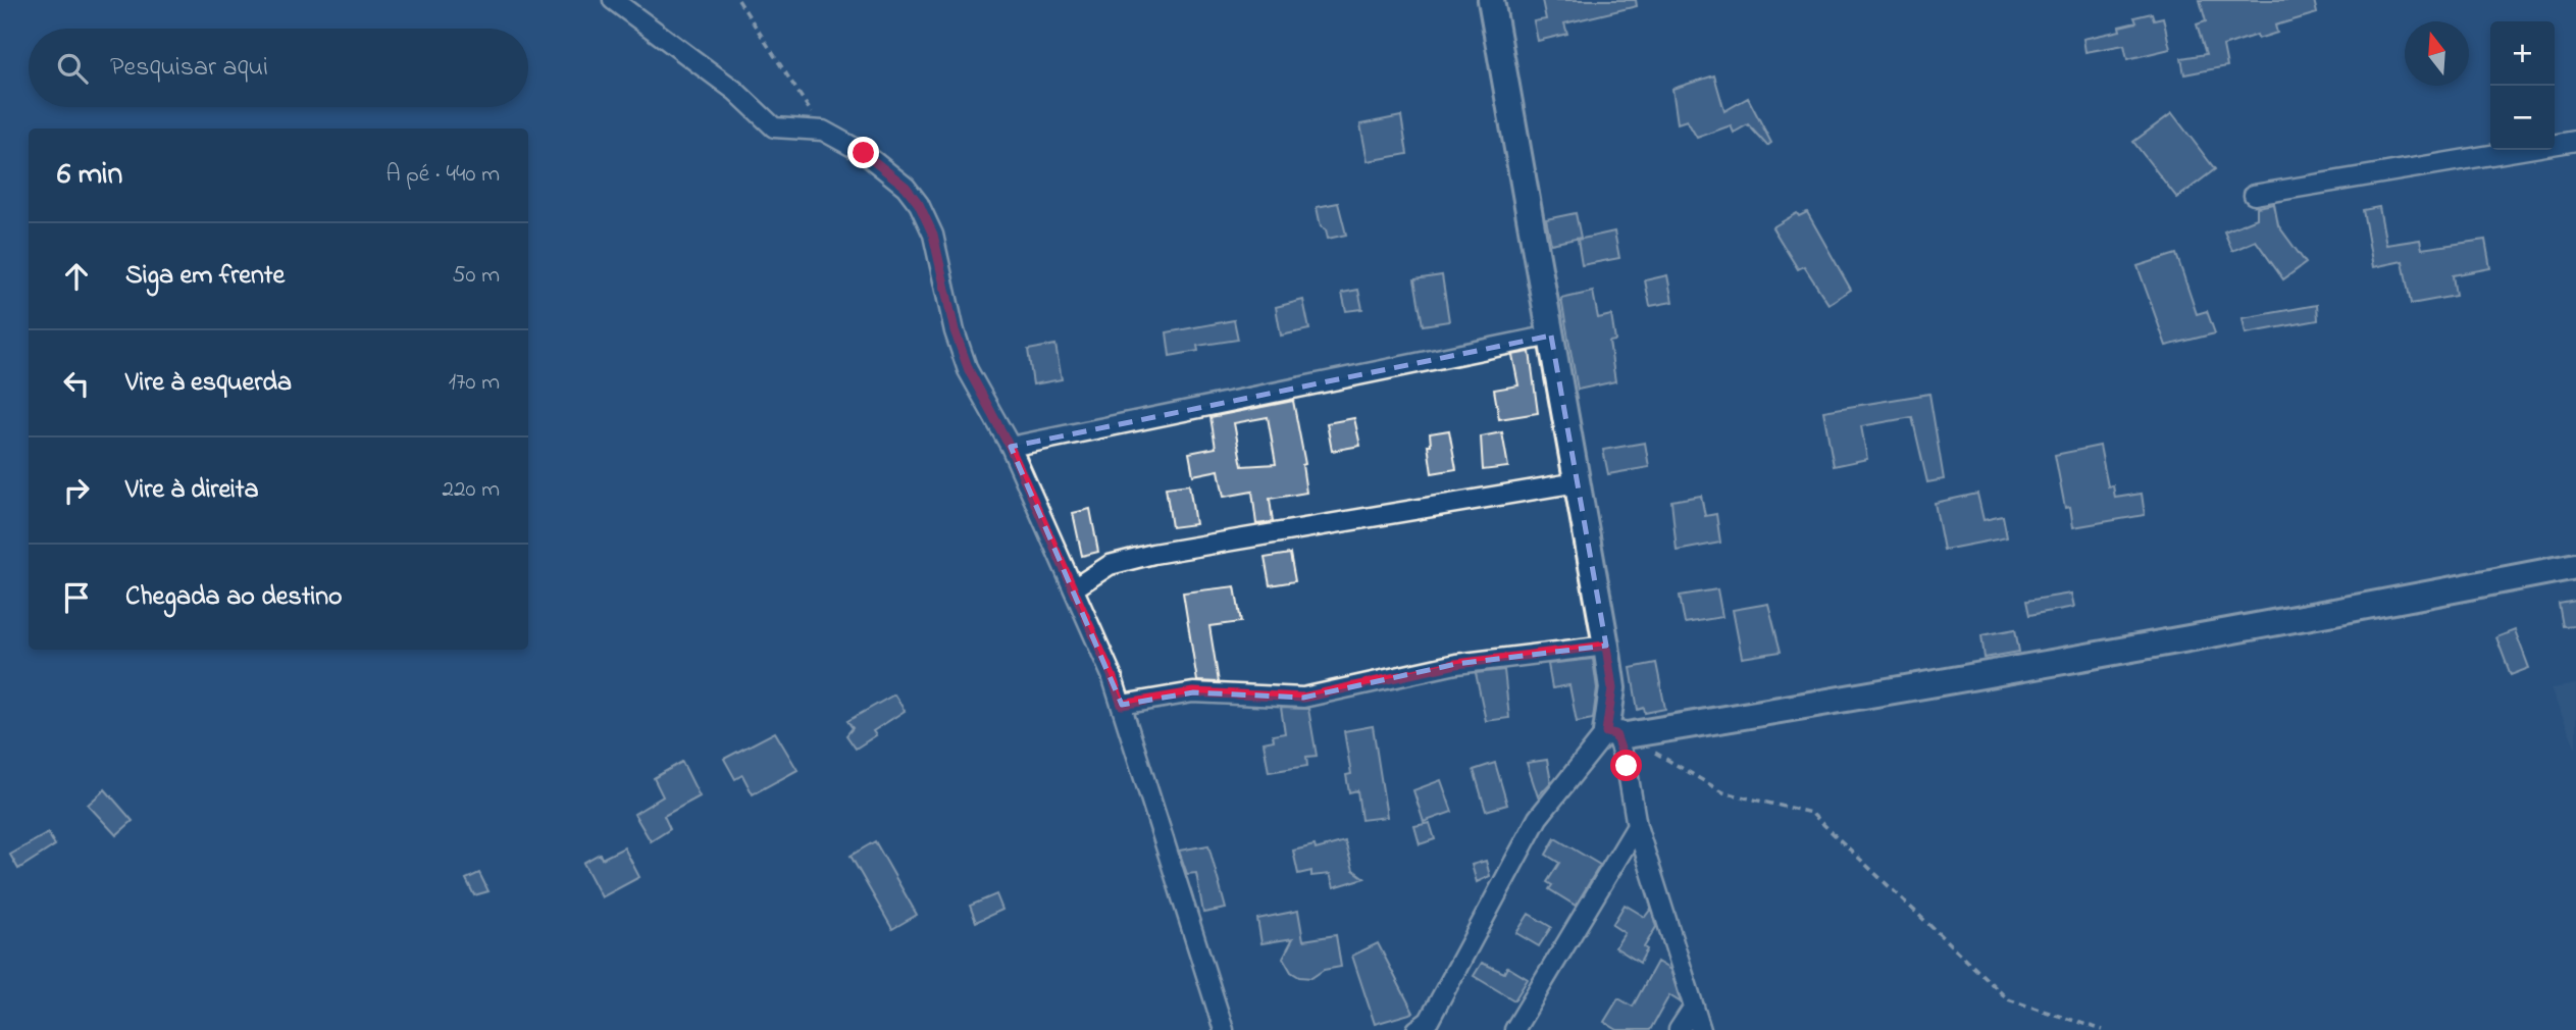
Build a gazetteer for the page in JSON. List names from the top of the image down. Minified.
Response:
{"north":"top","page":{"map_buttons":["+","−"],"search":"Pesquisar aqui","heading":["6 min","A pé · 440 m"],"list":[["Siga em frente","50 m"],["Vire à esquerda","170 m"],["Vire à direita","220 m"],"Chegada ao destino"]}}
